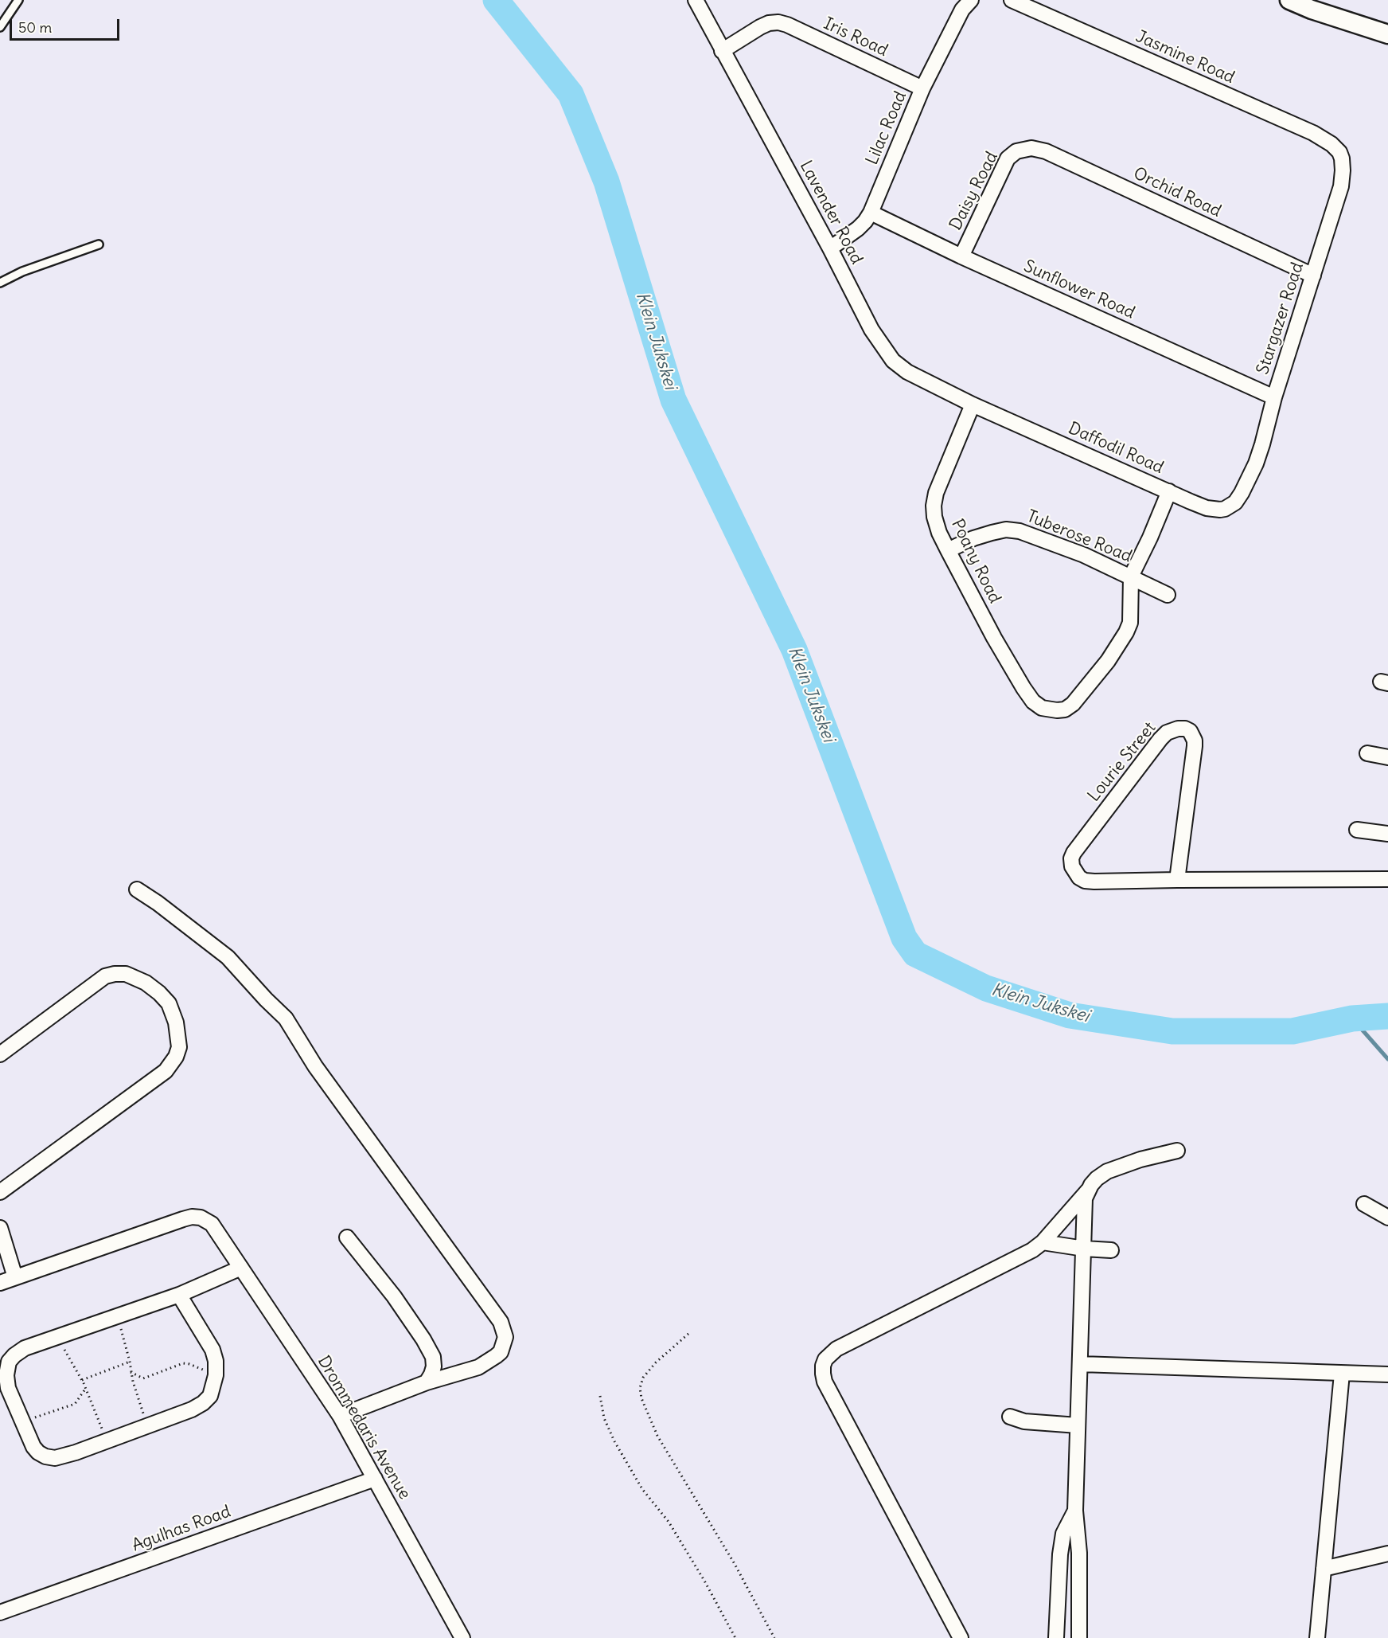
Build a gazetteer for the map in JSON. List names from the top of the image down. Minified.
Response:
{"streets":{"street":["Iris Road","Jasmine Road","Lilac Road","Daisy Road","Orchid Road","Lavender Road","Sunflower Road","Stargazer Road","Daffodil Road","Tuberose Road","Poany Road","Lourie Street","Drommedaris Avenue","Agulhas Road"]},"crossings":[["Iris Road","Lilac Road"],["Iris Road","Lavender Road"],["Jasmine Road","Stargazer Road"],["Lilac Road","Lavender Road"],["Lilac Road","Sunflower Road"],["Daisy Road","Orchid Road"],["Daisy Road","Sunflower Road"],["Orchid Road","Stargazer Road"],["Lavender Road","Daffodil Road"],["Lavender Road","Poany Road"],["Sunflower Road","Stargazer Road"],["Stargazer Road","Daffodil Road"],["Daffodil Road","Poany Road"],["Tuberose Road","Poany Road"],["Drommedaris Avenue","Agulhas Road"]],"water":["Klein Jukskei"],"scale_bar":"50 m"}
